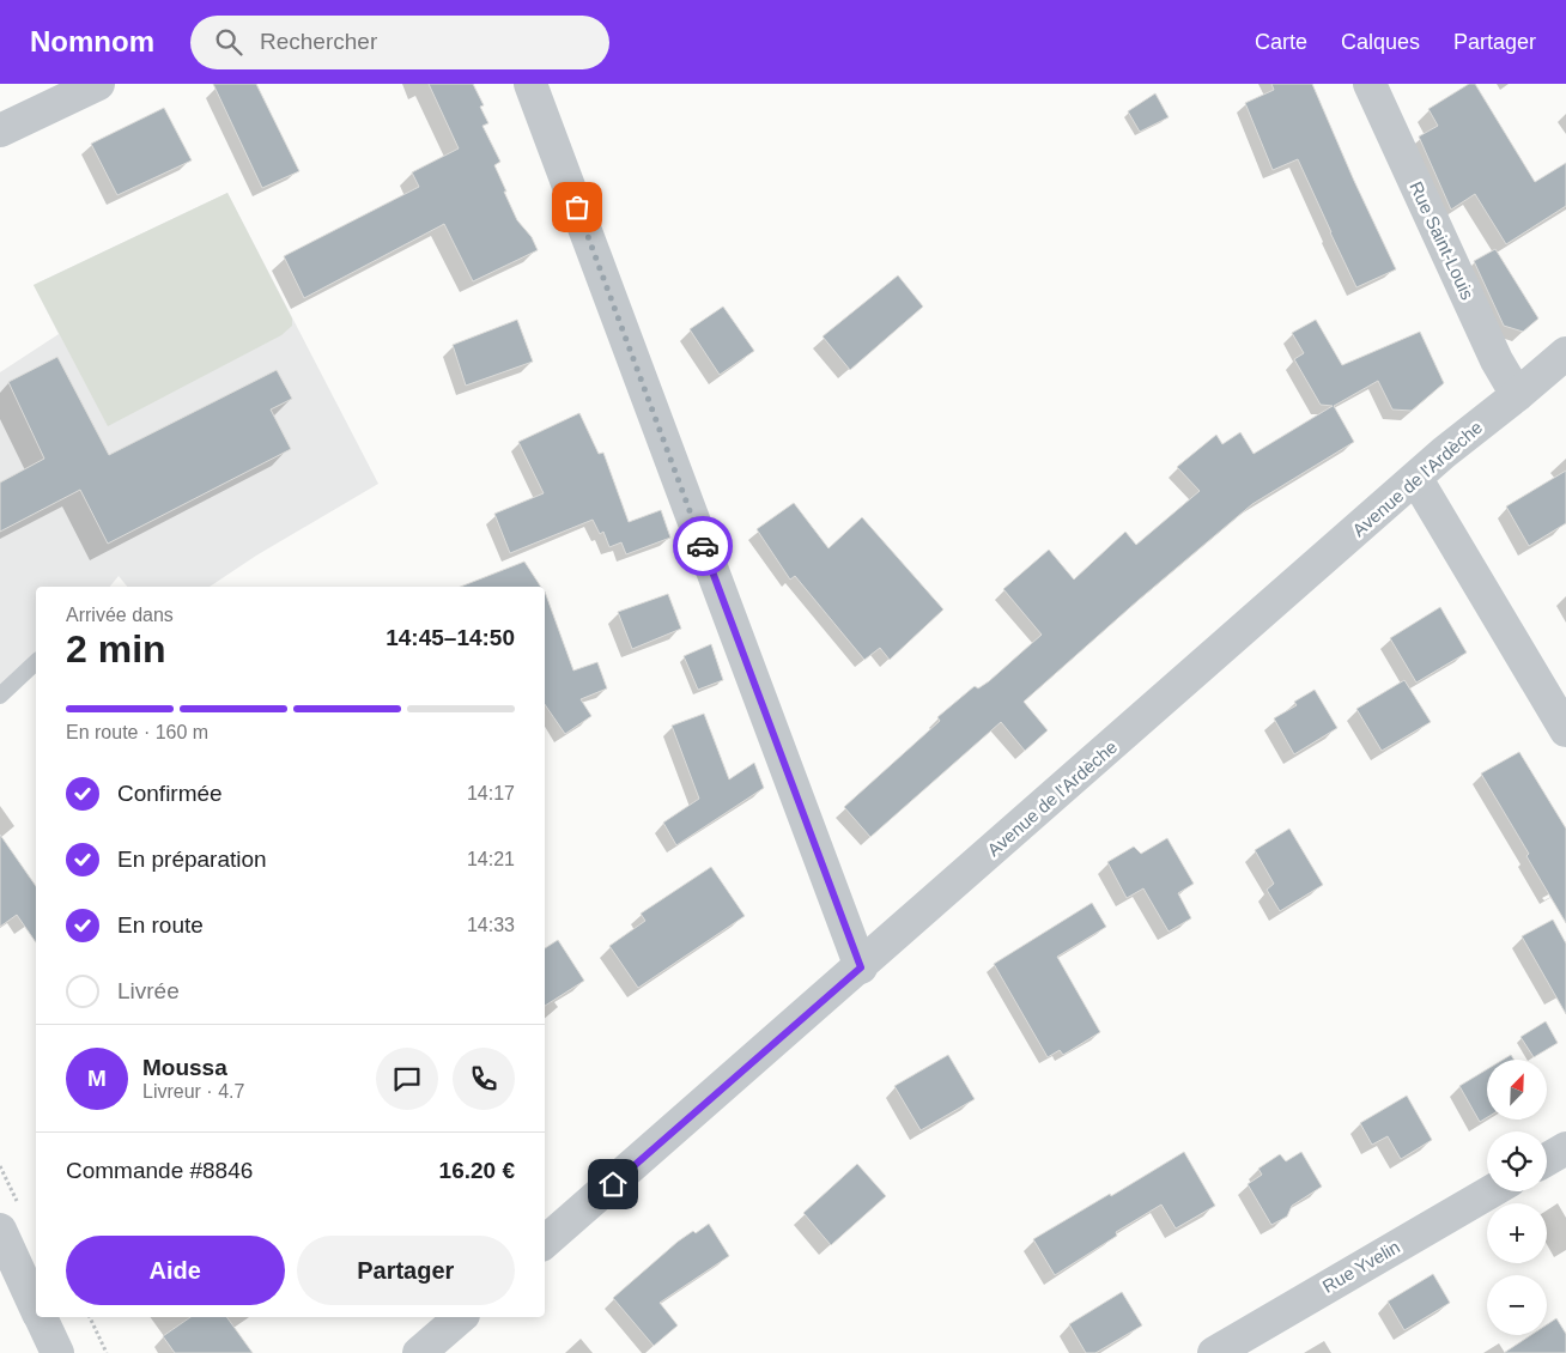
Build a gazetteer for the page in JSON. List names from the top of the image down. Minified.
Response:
{"streets":{"street":["Rue Saint-Louis","Avenue de l'Ardèche","Rue Yvelin"]},"crossings":[["Rue Saint-Louis","Avenue de l'Ardèche"]],"north":"top right","page":{"header":"Nomnom","search":"Rechercher","nav":["Carte","Calques","Partager"],"heading":["2 min","Arrivée dans","14:45–14:50"],"panel":["Moussa","Livreur · 4.7","Commande #8846","16.20 €"],"bar":"En route · 160 m","list":[["Confirmée","14:17"],["En préparation","14:21"],["En route","14:33"],"Livrée"],"round":"M","map_buttons":["+","−"],"buttons":["Aide","Partager"]}}
